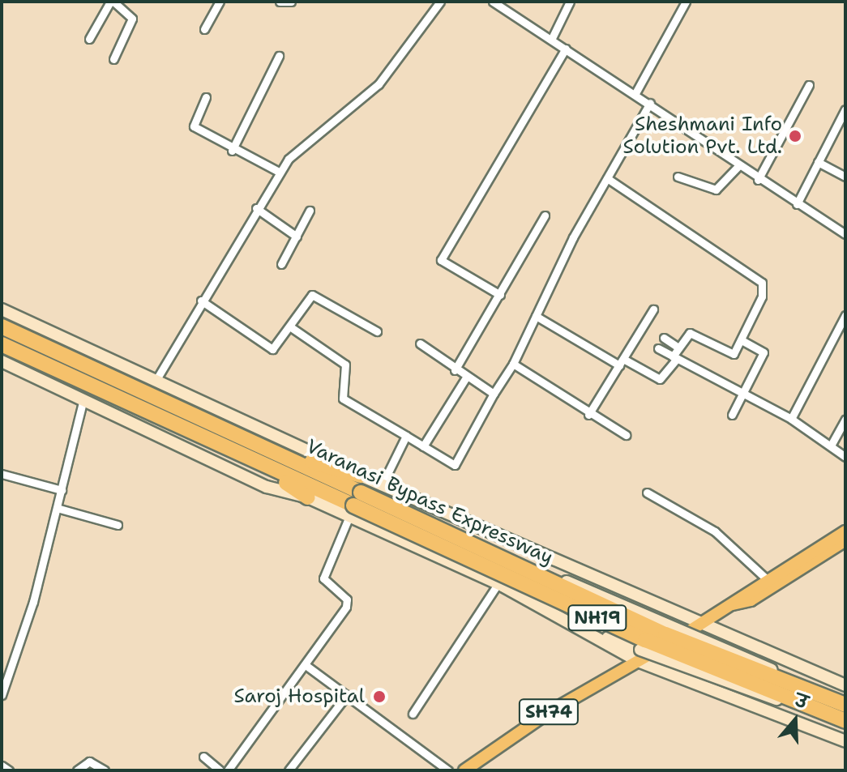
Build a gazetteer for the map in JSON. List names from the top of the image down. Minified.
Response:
{"streets":{"highway":["Varanasi Bypass Expressway","NH19"],"main road":["SH74"]},"places":["Sheshmani Info Solution Pvt. Ltd.","Saroj Hospital"],"north":"top"}
